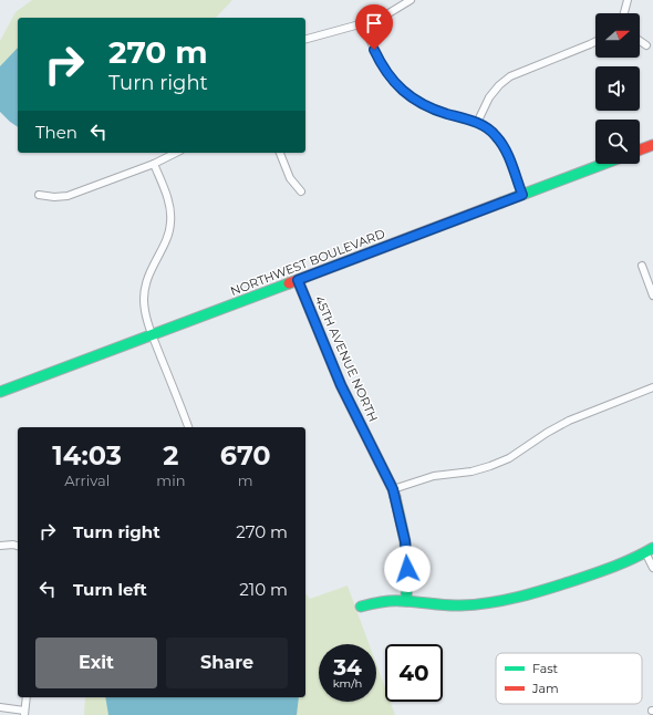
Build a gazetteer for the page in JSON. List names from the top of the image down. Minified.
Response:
{"streets":{"main road":["NORTHWEST BOULEVARD","45TH AVENUE NORTH"]},"crossings":[["NORTHWEST BOULEVARD","45TH AVENUE NORTH"]],"legend":["Fast","Jam"],"north":"right","page":{"turn":["270 m","Turn right"],"then":"Then","eta":["14:03","Arrival","2","min","670","m"],"list":[{"name":"Turn right","value":"270 m"},{"name":"Turn left","value":"210 m"}],"buttons":["Exit","Share"],"speed":"34 km/h","limit":"40"}}
